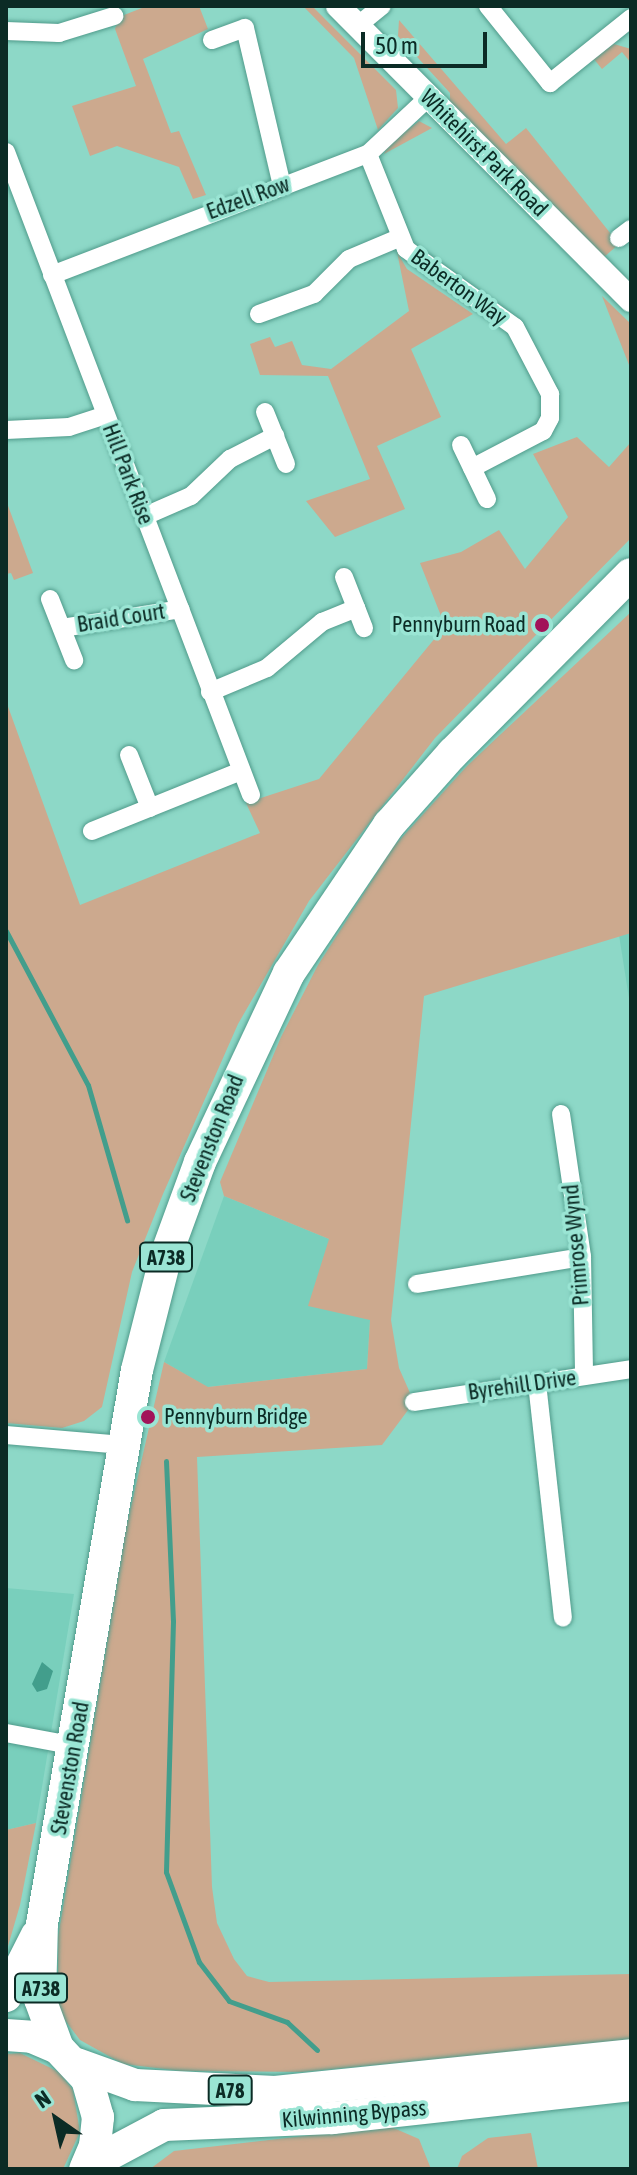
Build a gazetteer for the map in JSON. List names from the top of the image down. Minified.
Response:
{"streets":{"highway":["Stevenston Road","A738","A78","Kilwinning Bypass"],"street":["Whitehirst Park Road","Edzell Row","Baberton Way","Hill Park Rise","Braid Court","Primrose Wynd","Byrehill Drive"]},"crossings":[["Whitehirst Park Road","Edzell Row"],["Edzell Row","Baberton Way"],["Edzell Row","Hill Park Rise"],["Hill Park Rise","Braid Court"],["Stevenston Road","A738"],["Primrose Wynd","Byrehill Drive"],["A738","A78"],["A738","Kilwinning Bypass"],["A78","Kilwinning Bypass"]],"places":["Pennyburn Road","Pennyburn Bridge"],"scale_bar":"50 m","north":"top left"}
